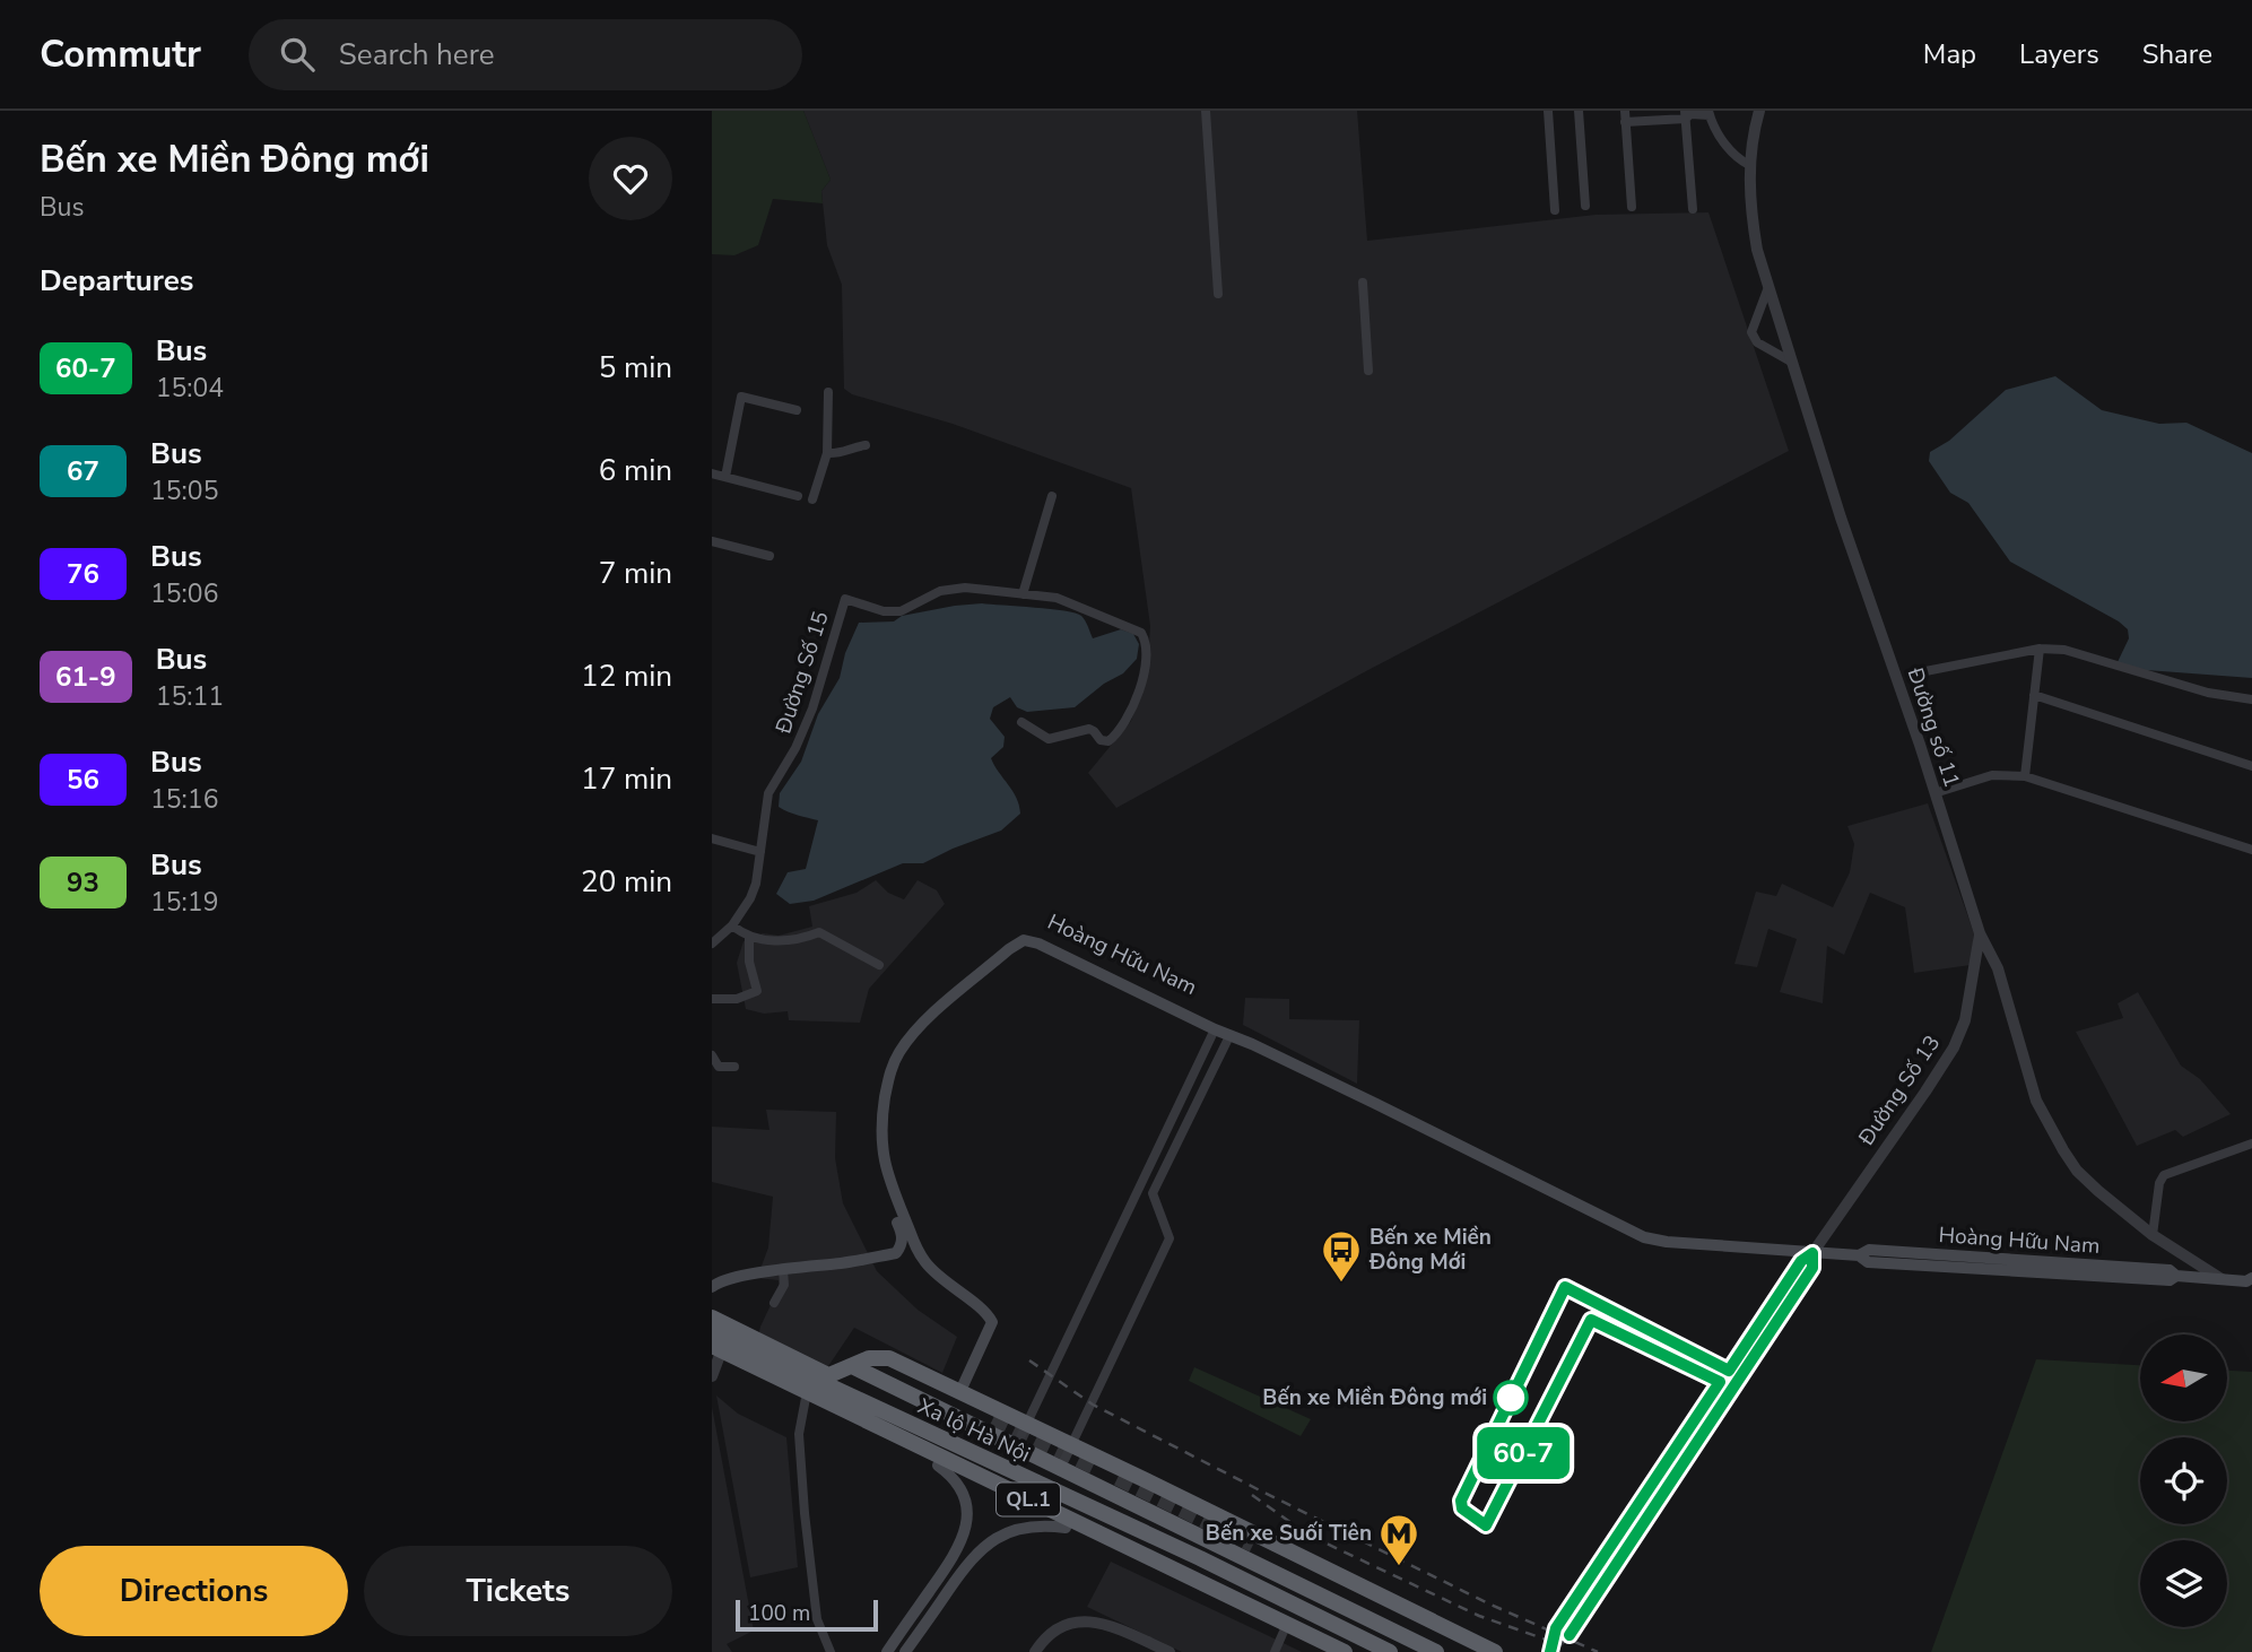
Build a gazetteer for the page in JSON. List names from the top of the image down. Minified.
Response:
{"streets":{"highway":["Xa lộ Hà Nội","QL.1"],"main road":["Hoàng Hữu Nam"],"street":["Đường Số 15","Đường số 11","Đường Số 13"]},"crossings":[["Đường số 11","Hoàng Hữu Nam"],["Đường số 11","Đường Số 13"],["Hoàng Hữu Nam","Đường Số 13"],["Hoàng Hữu Nam","Xa lộ Hà Nội"]],"places":{"bus stop":["Bến xe Miền Đông Mới"],"other":["Bến xe Miền Đông mới"],"metro station":["Bến xe Suối Tiên"]},"lines":["bus line 60-7"],"scale_bar":"100 m","north":"left","page":{"header":"Commutr","search":"Search here","nav":["Map","Layers","Share"],"heading":[["Bến xe Miền Đông mới","Bus"],"Departures"],"on_map":"60-7","list":[{"mark":"60-7","name":"Bus","note":"15:04","value":"5 min"},{"mark":"67","name":"Bus","note":"15:05","value":"6 min"},{"mark":"76","name":"Bus","note":"15:06","value":"7 min"},{"mark":"61-9","name":"Bus","note":"15:11","value":"12 min"},{"mark":"56","name":"Bus","note":"15:16","value":"17 min"},{"mark":"93","name":"Bus","note":"15:19","value":"20 min"}],"buttons":["Directions","Tickets"],"scale":"100 m"}}
